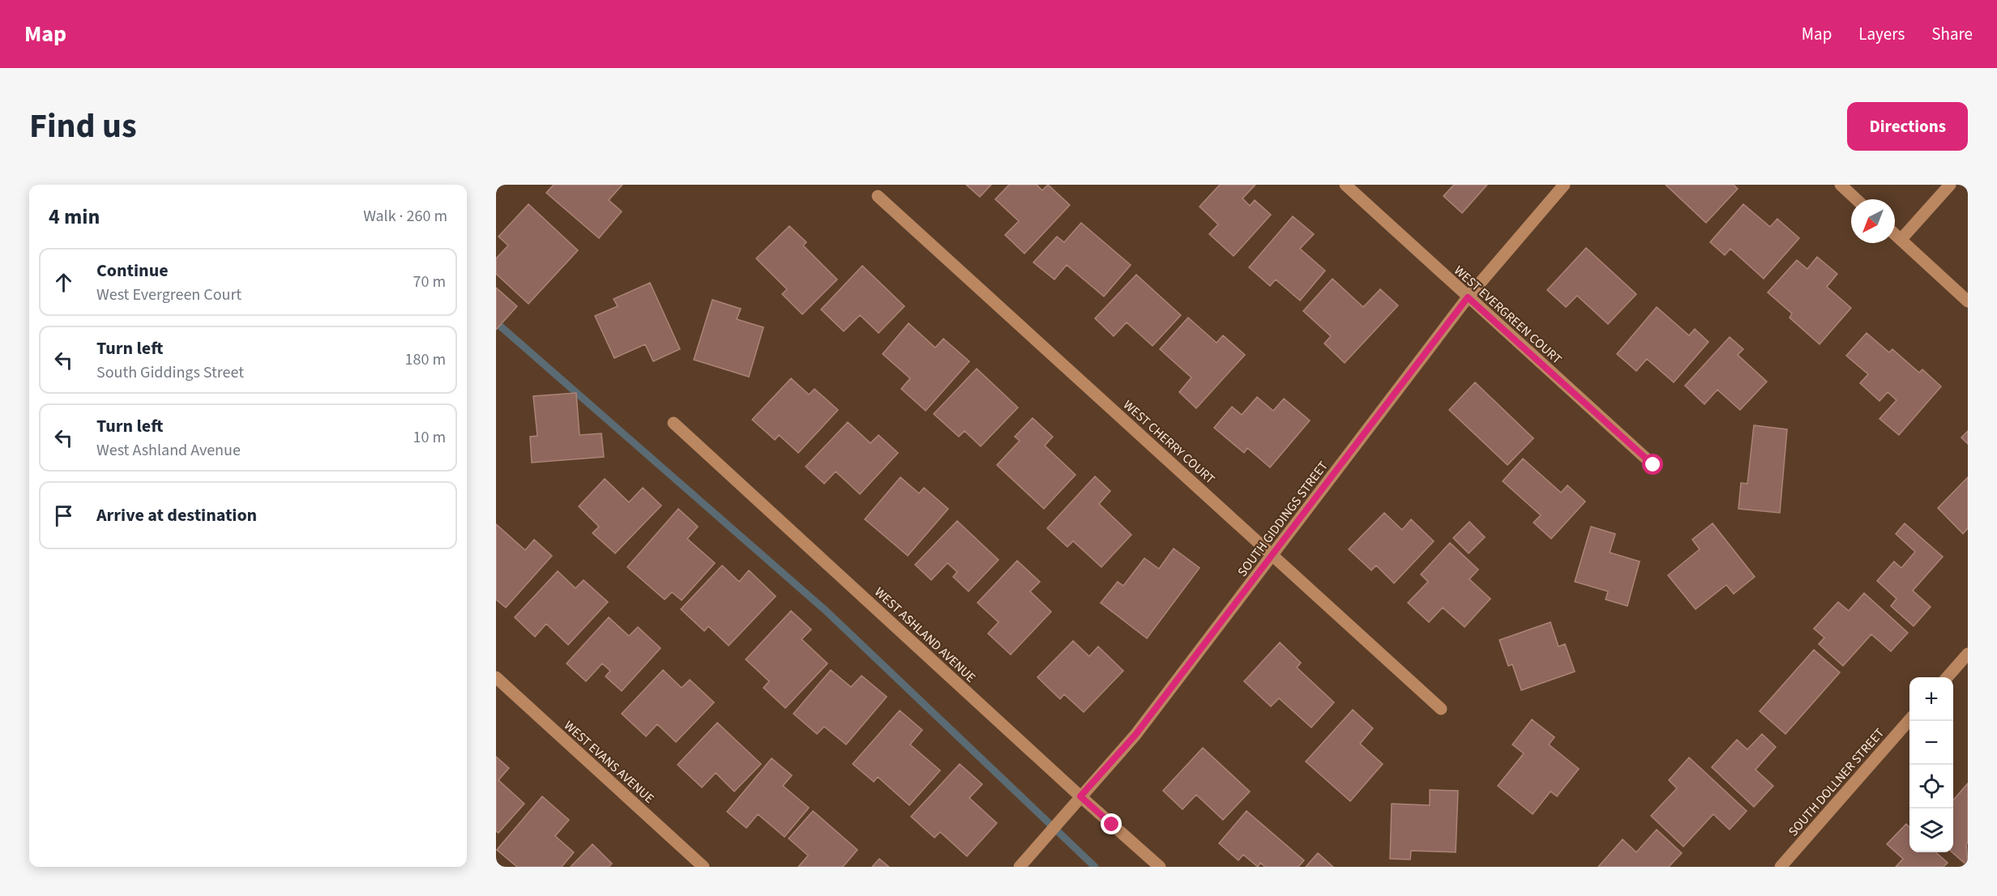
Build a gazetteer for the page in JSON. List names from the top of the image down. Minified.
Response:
{"streets":{"street":["WEST EVERGREEN COURT","WEST CHERRY COURT","SOUTH GIDDINGS STREET","WEST ASHLAND AVENUE","WEST EVANS AVENUE","SOUTH DOLLNER STREET"]},"crossings":[["WEST EVERGREEN COURT","SOUTH GIDDINGS STREET"],["WEST CHERRY COURT","SOUTH GIDDINGS STREET"],["SOUTH GIDDINGS STREET","WEST ASHLAND AVENUE"]],"north":"bottom left","page":{"header":"Map","nav":["Map","Layers","Share"],"title":"Find us","buttons":"Directions","heading":["4 min","Walk · 260 m"],"list":[["Continue","West Evergreen Court","70 m"],["Turn left","South Giddings Street","180 m"],["Turn left","West Ashland Avenue","10 m"],"Arrive at destination"],"map_buttons":["+","−"]}}
